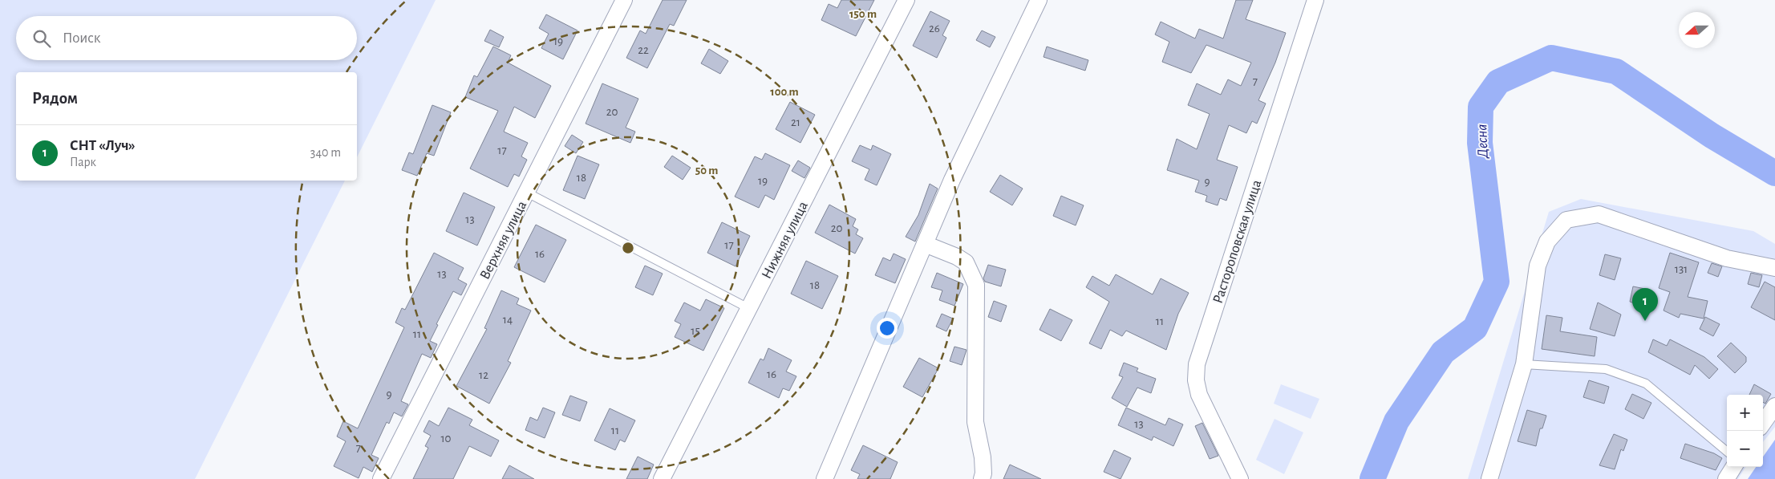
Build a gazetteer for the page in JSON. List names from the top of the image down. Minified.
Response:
{"streets":{"street":["Верхняя улица","Нижняя улица","Растороповская улица"]},"water":["Десна"],"house_numbers":["26","19","22","7","20","21","17","18","19","9","13","20","17","16","131","13","18","14","11","15","11","16","12","9","13","11","10","7"],"north":"left","page":{"search":"Поиск","heading":"Рядом","list":[{"mark":"1","name":"СНТ «Луч»","note":"Парк","value":"340 m"}],"pins":"1","map_buttons":["+","−"]},"rings":["150 m","100 m","50 m"]}
